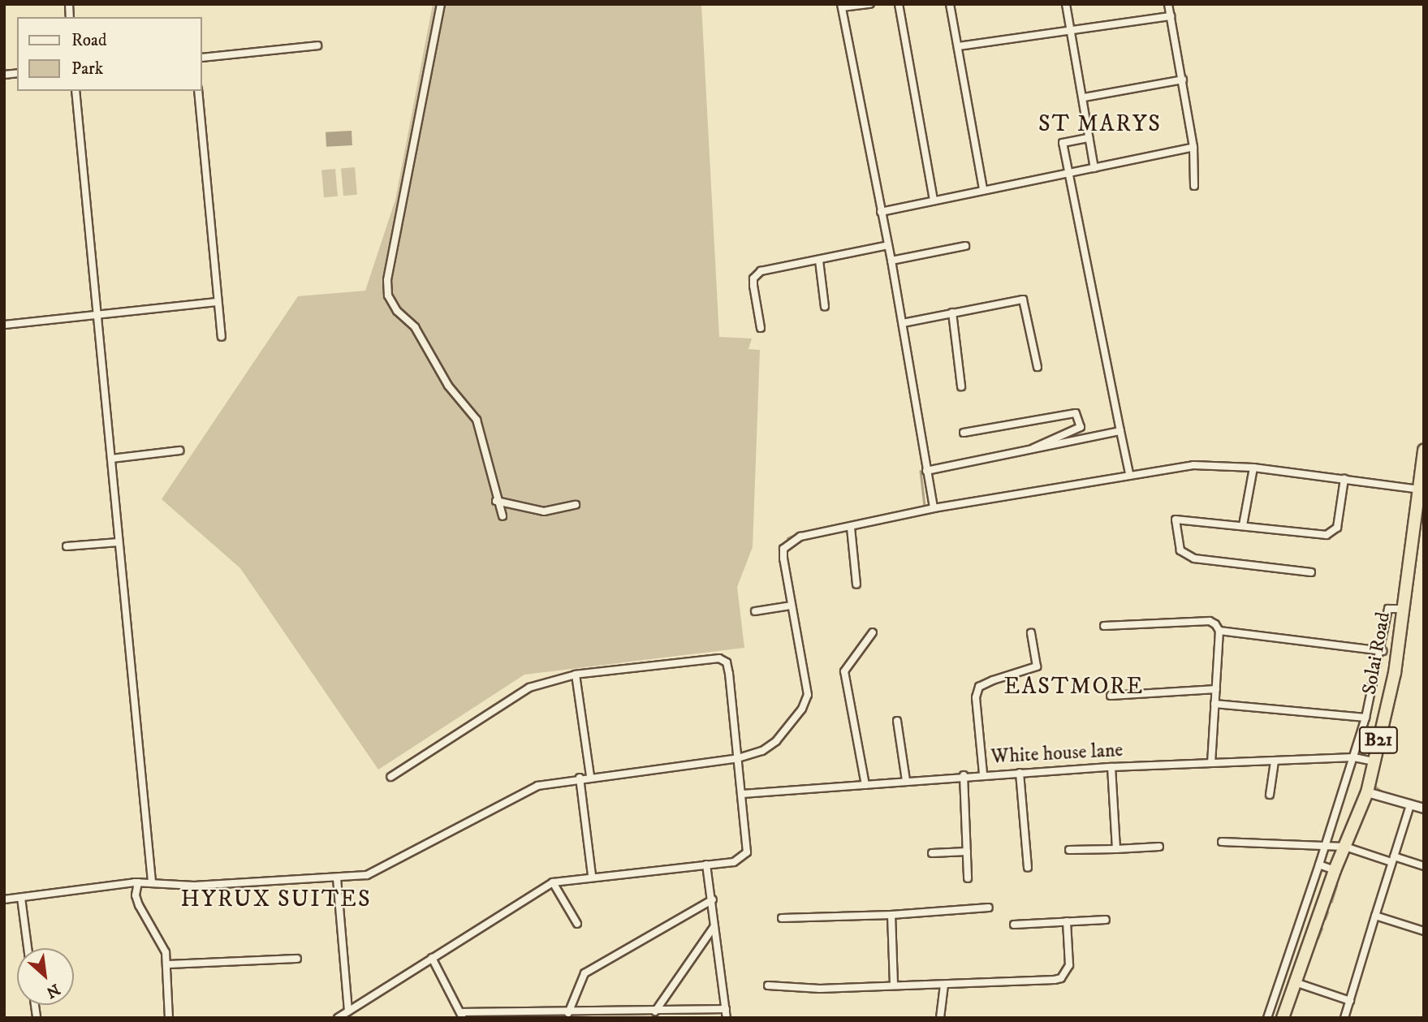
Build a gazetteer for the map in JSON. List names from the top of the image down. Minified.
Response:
{"streets":{"highway":["Solai Road","B21"],"street":["White house lane"]},"crossings":[["Solai Road","White house lane"]],"districts":["ST MARYS","EASTMORE","HYRUX SUITES"],"legend":["Road","Park"],"north":"bottom right"}
